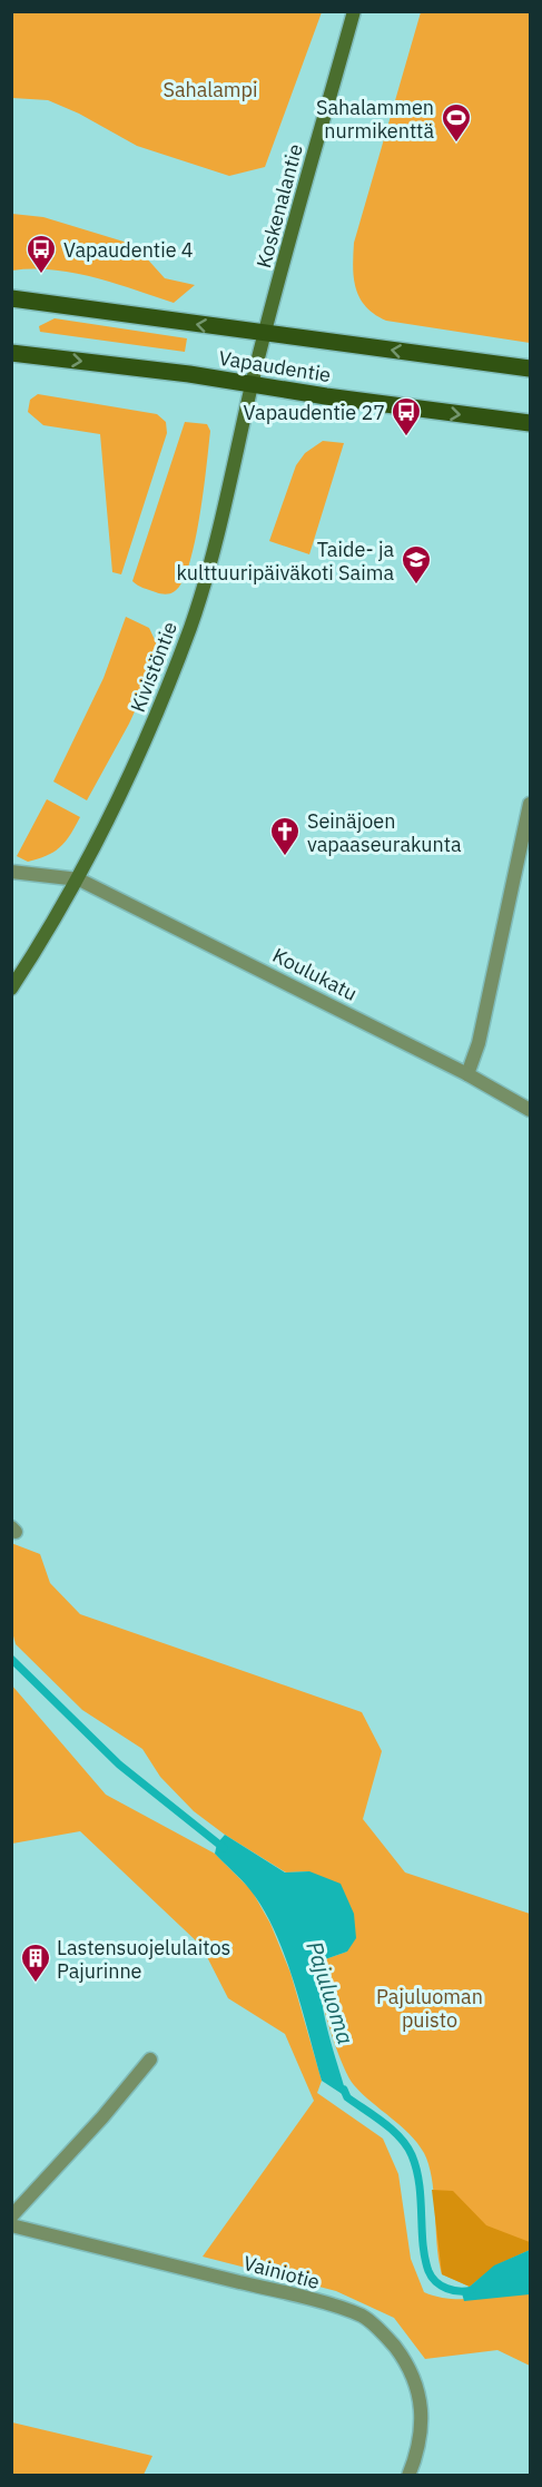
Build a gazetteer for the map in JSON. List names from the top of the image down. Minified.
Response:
{"streets":{"main road":["Koskenalantie","Vapaudentie","Kivistöntie"],"street":["Koulukatu","Vainiotie"]},"crossings":[["Koskenalantie","Vapaudentie"],["Koskenalantie","Kivistöntie"],["Vapaudentie","Kivistöntie"],["Kivistöntie","Koulukatu"]],"water":["Pajuluoma"],"parks":["Sahalampi","Pajuluoman puisto"],"places":{"sports":["Sahalammen nurmikenttä"],"bus stop":["Vapaudentie 4","Vapaudentie 27"],"school or university":["Taide- ja kulttuuripäiväkoti Saima"],"church":["Seinäjoen vapaaseurakunta"],"building":["Lastensuojelulaitos Pajurinne"]}}
